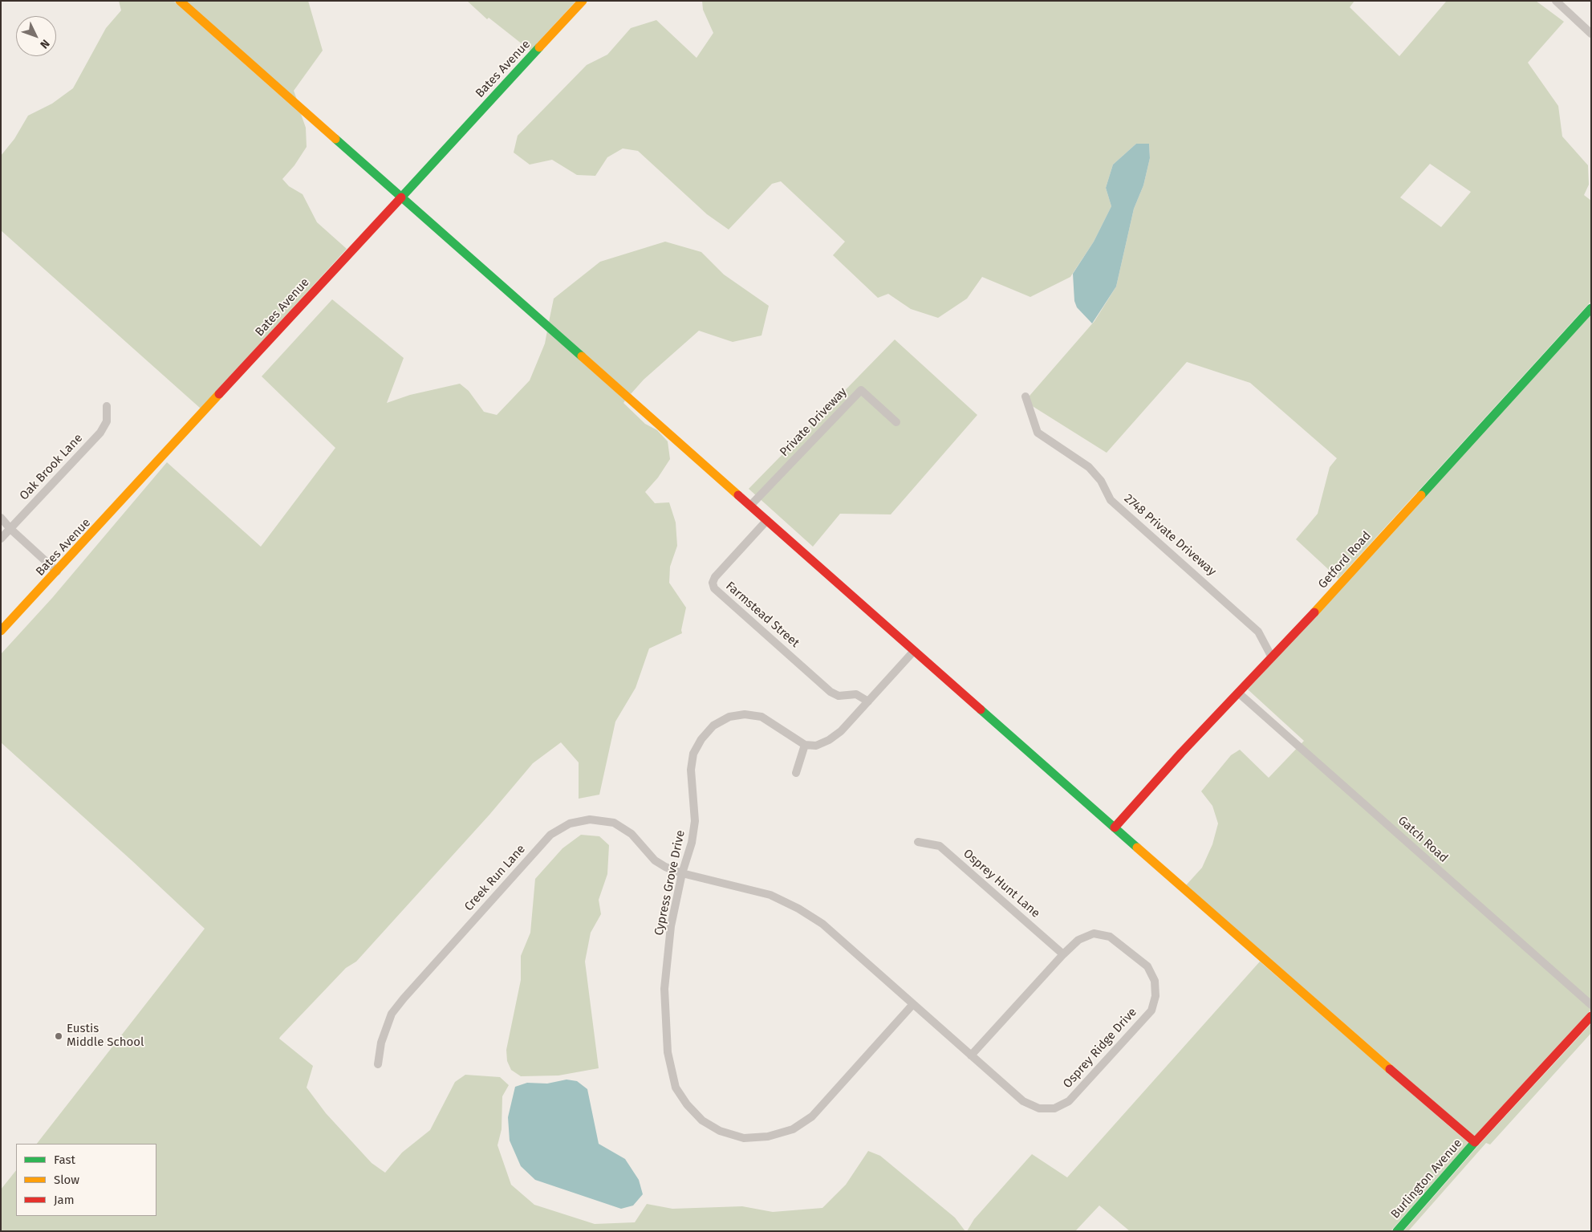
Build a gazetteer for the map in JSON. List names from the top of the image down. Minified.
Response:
{"streets":{"main road":["Bates Avenue","Getford Road","Burlington Avenue"],"street":["Private Driveway","Oak Brook Lane","2748 Private Driveway","Farmstead Street","Gatch Road","Creek Run Lane","Cypress Grove Drive","Osprey Hunt Lane","Osprey Ridge Drive"]},"crossings":[["2748 Private Driveway","Getford Road"],["Getford Road","Gatch Road"],["Creek Run Lane","Cypress Grove Drive"],["Creek Run Lane","Osprey Ridge Drive"],["Cypress Grove Drive","Osprey Ridge Drive"],["Osprey Hunt Lane","Osprey Ridge Drive"]],"places":["Eustis Middle School"],"legend":["Fast","Slow","Jam"],"north":"bottom right"}
